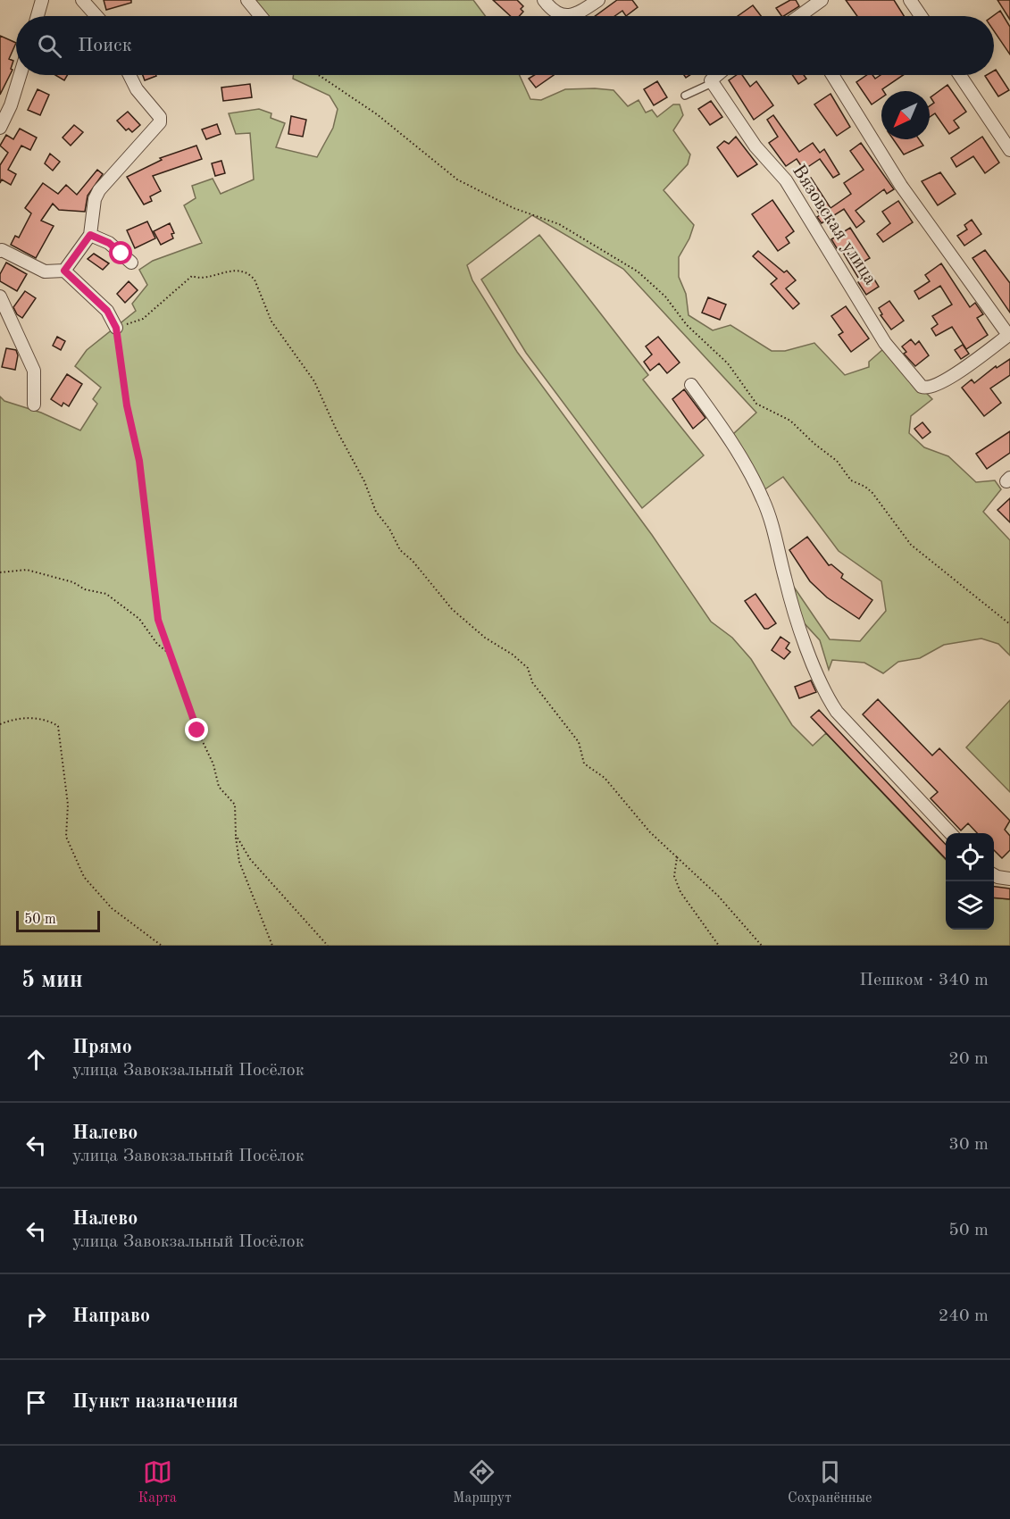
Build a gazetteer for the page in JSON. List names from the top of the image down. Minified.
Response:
{"streets":{"street":["Вязовская улица"]},"scale_bar":"50 m","north":"bottom left","page":{"search":"Поиск","scale":"50 m","heading":["5 мин","Пешком · 340 m"],"list":[["Прямо","улица Завокзальный Посёлок","20 m"],["Налево","улица Завокзальный Посёлок","30 m"],["Налево","улица Завокзальный Посёлок","50 m"],["Направо","240 m"],"Пункт назначения"],"nav":["Карта","Маршрут","Сохранённые"]}}
